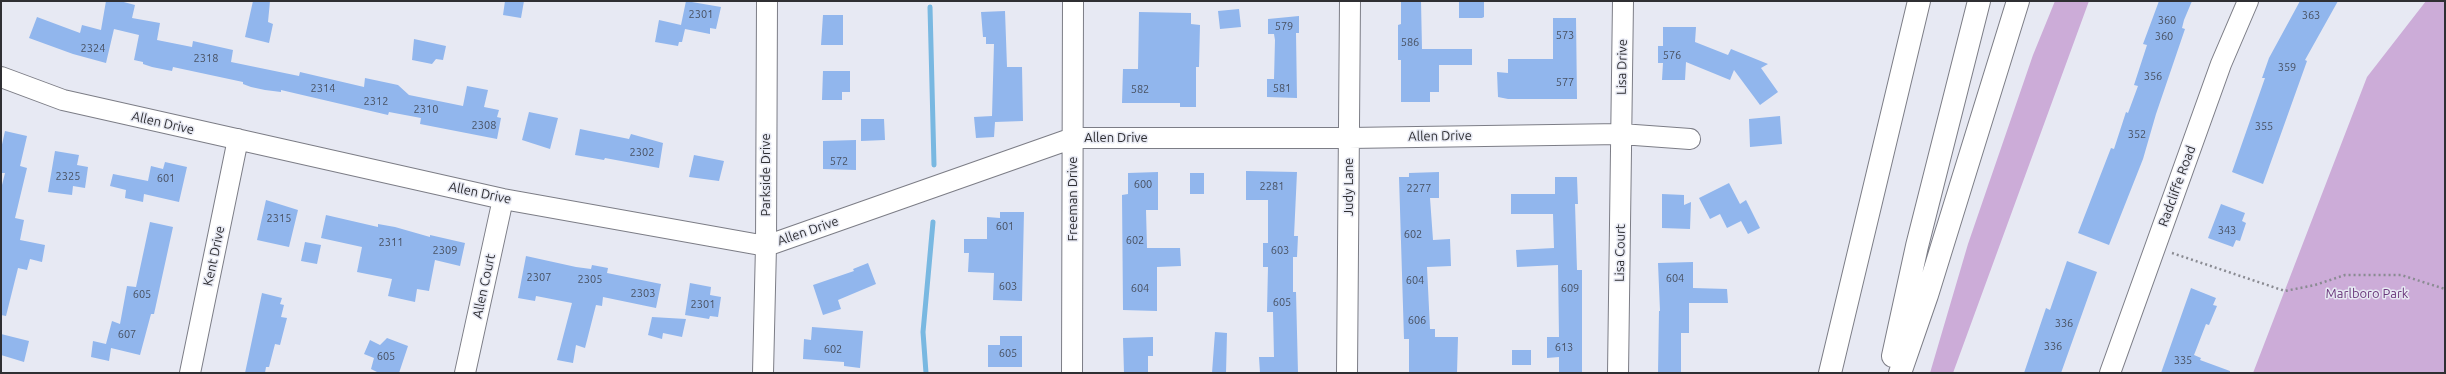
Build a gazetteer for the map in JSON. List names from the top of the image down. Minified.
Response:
{"streets":{"street":["Lisa Drive","Allen Drive","Parkside Drive","Radcliffe Road","Judy Lane","Freeman Drive","Lisa Court","Kent Drive","Allen Court"]},"crossings":[["Lisa Drive","Allen Drive"],["Lisa Drive","Lisa Court"],["Allen Drive","Parkside Drive"],["Allen Drive","Judy Lane"],["Allen Drive","Freeman Drive"],["Allen Drive","Lisa Court"],["Allen Drive","Kent Drive"],["Allen Drive","Allen Court"]],"parks":["Marlboro Park"],"house_numbers":["2301","363","360","579","573","360","586","2324","576","2318","359","356","577","2314","581","582","2312","2310","2308","355","352","2302","572","2325","601","600","2281","2277","2315","601","343","602","602","2311","2309","603","2307","604","2305","604","603","604","609","2303","605","605","2301","606","336","607","336","613","602","605","605","335"]}
